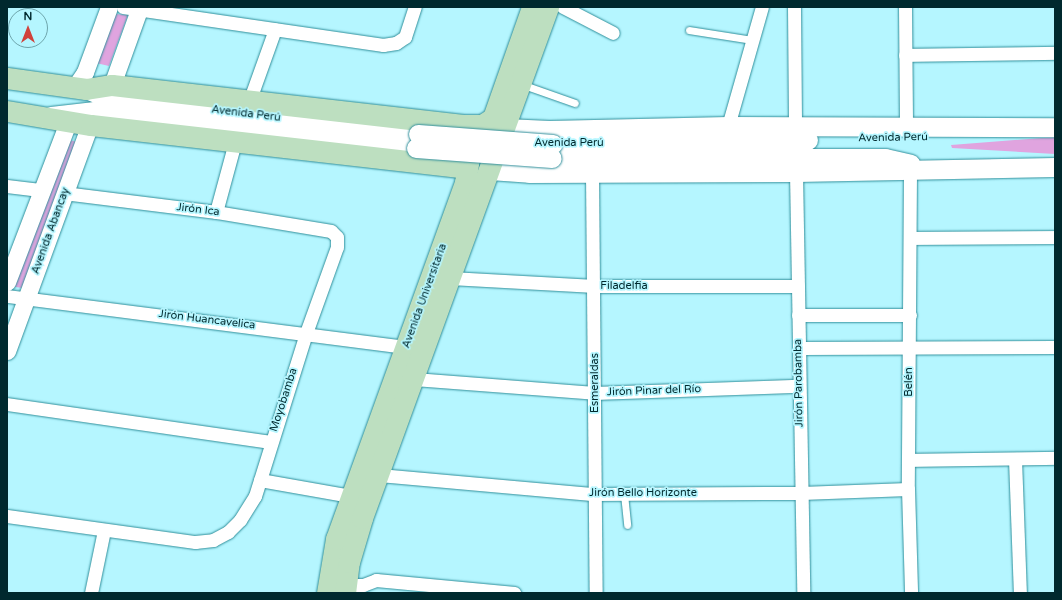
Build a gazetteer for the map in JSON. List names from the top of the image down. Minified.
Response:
{"streets":{"main road":["Avenida Perú","Avenida Universitaria"],"street":["Jirón Ica","Avenida Abancay","Filadelfia","Jirón Huancavelica","Belén","Esmeraldas","Jirón Parobamba","Jirón Pinar del Río","Moyobamba","Jirón Bello Horizonte"]},"crossings":[["Avenida Perú","Avenida Abancay"],["Avenida Perú","Avenida Universitaria"],["Avenida Perú","Belén"],["Avenida Perú","Esmeraldas"],["Avenida Perú","Jirón Parobamba"],["Jirón Ica","Avenida Abancay"],["Jirón Ica","Moyobamba"],["Avenida Abancay","Jirón Huancavelica"],["Filadelfia","Avenida Universitaria"],["Filadelfia","Esmeraldas"],["Filadelfia","Jirón Parobamba"],["Avenida Universitaria","Jirón Huancavelica"],["Avenida Universitaria","Jirón Pinar del Río"],["Avenida Universitaria","Jirón Bello Horizonte"],["Jirón Huancavelica","Moyobamba"],["Belén","Jirón Bello Horizonte"],["Esmeraldas","Jirón Pinar del Río"],["Esmeraldas","Jirón Bello Horizonte"],["Jirón Parobamba","Jirón Pinar del Río"],["Jirón Parobamba","Jirón Bello Horizonte"]],"north":"top"}
